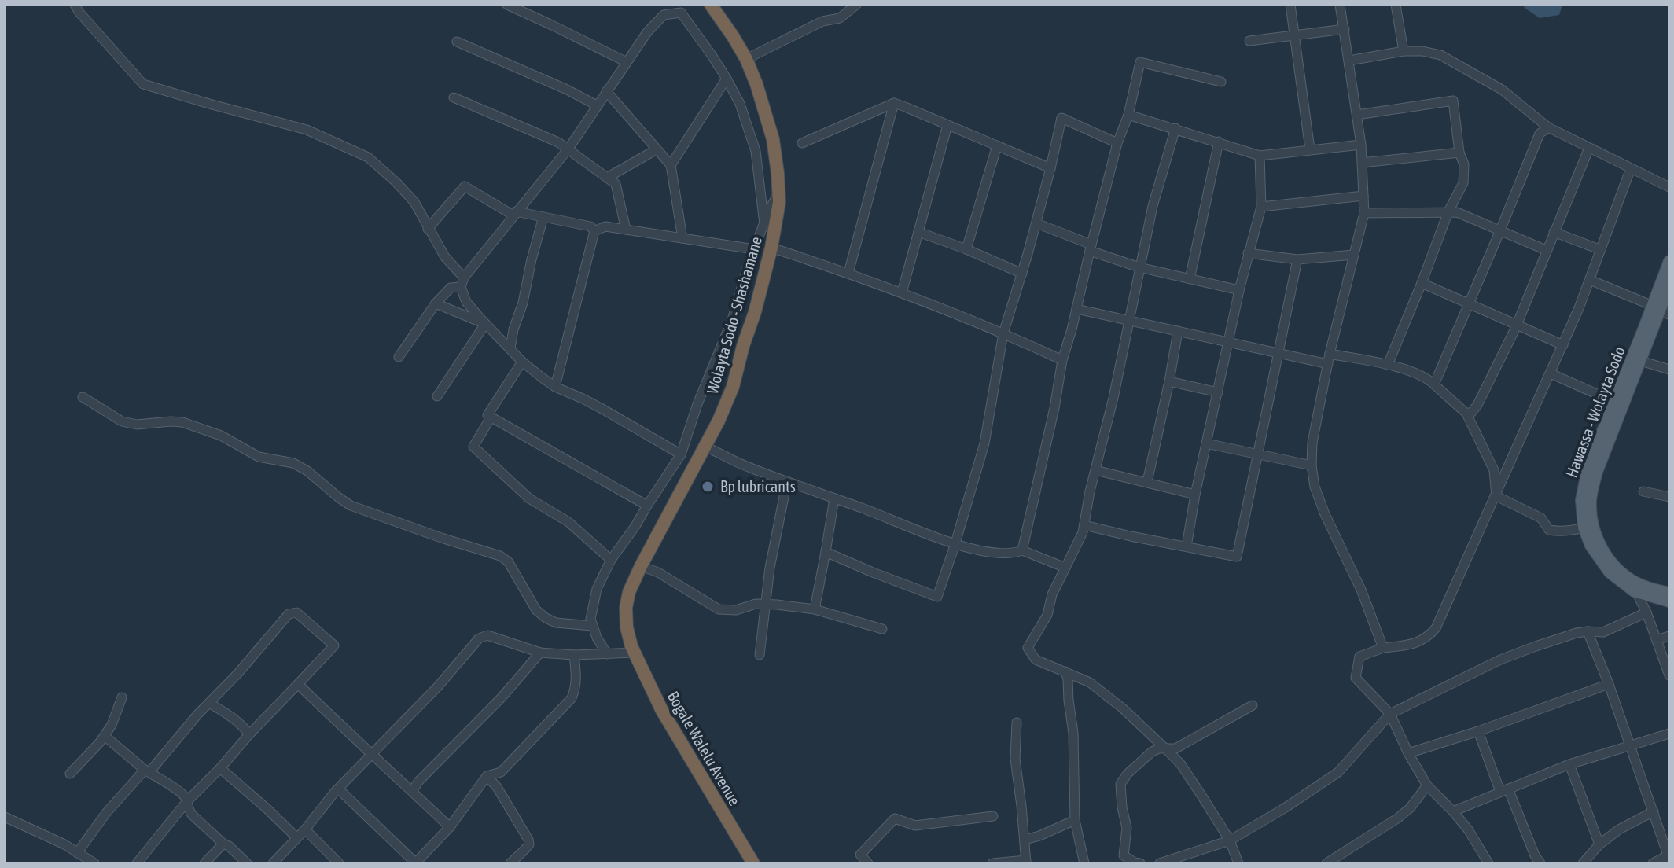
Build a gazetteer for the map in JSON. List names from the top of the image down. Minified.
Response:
{"streets":{"highway":["Wolayta Sodo - Shashamane","Bogale Walelu Avenue"],"main road":["Hawassa - Wolayta Sodo"]},"crossings":[["Wolayta Sodo - Shashamane","Bogale Walelu Avenue"]],"places":["Bp lubricants"]}
